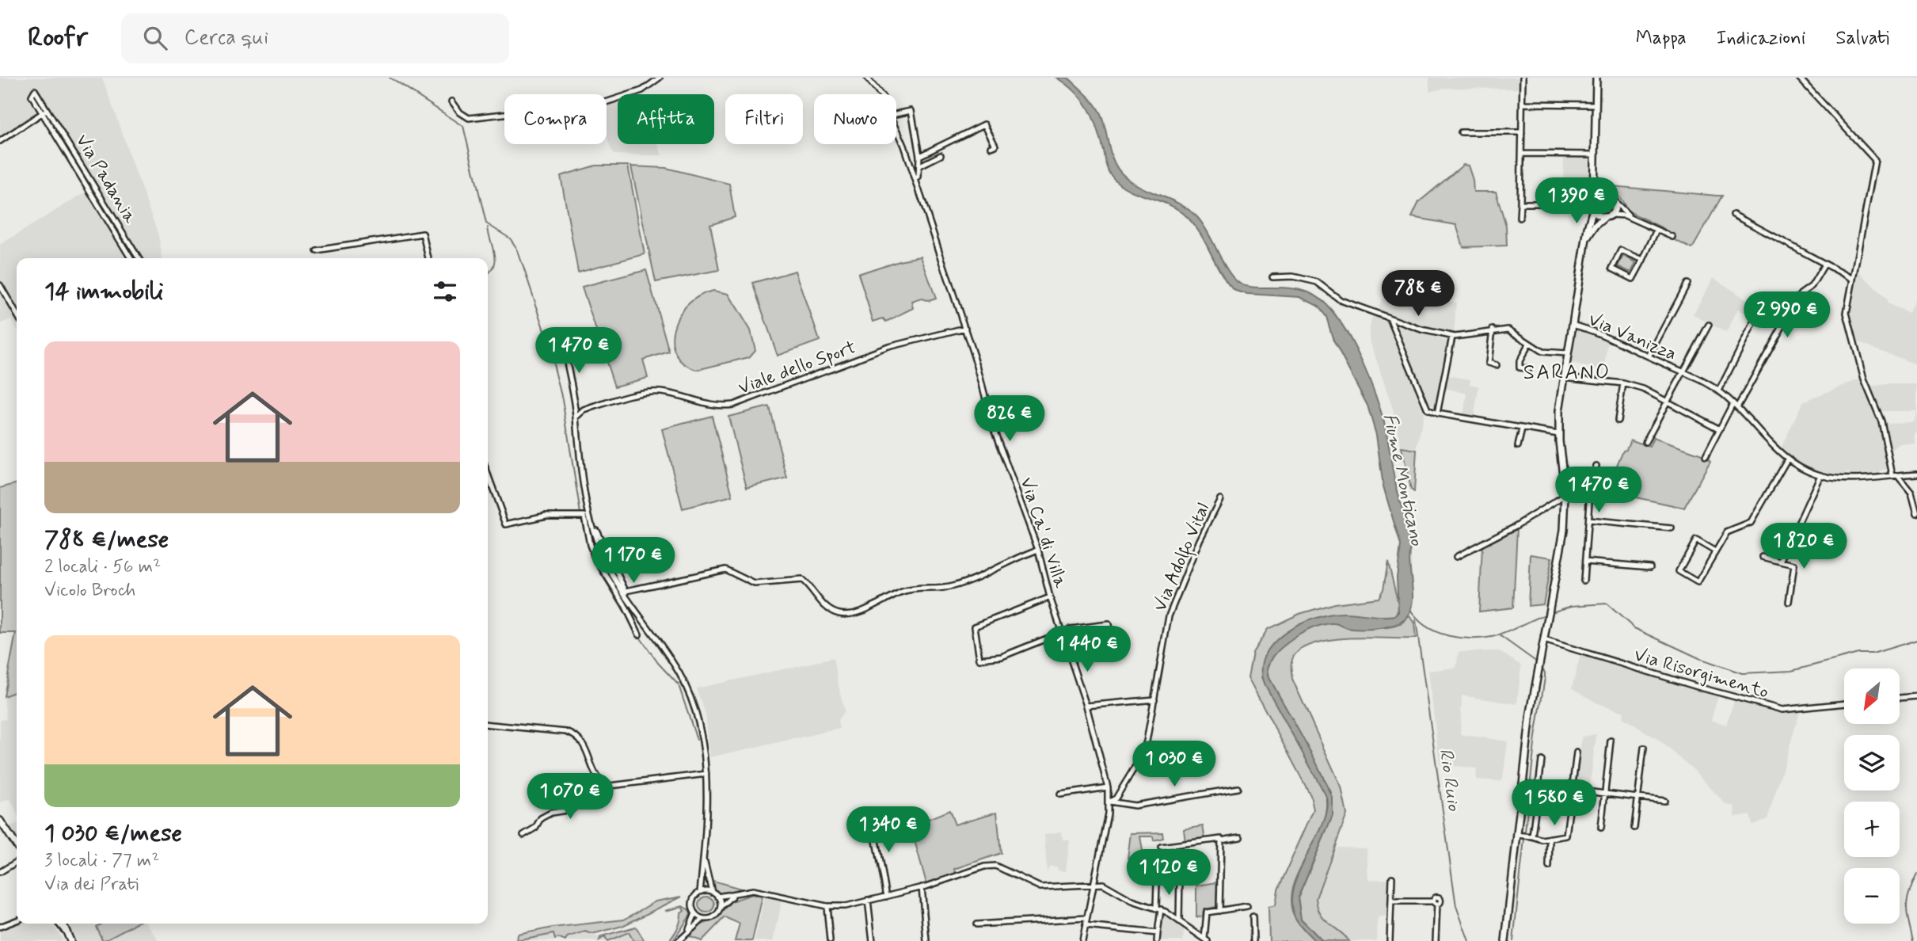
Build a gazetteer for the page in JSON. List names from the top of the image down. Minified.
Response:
{"streets":{"street":["Via Padania","Via Vanizza","Viale dello Sport","Via Ca' di Villa","Via Adolfo Vital","Via Risorgimento"]},"crossings":[["Viale dello Sport","Via Ca' di Villa"],["Via Ca' di Villa","Via Adolfo Vital"]],"districts":["SARANO"],"water":["Fiume Monticano","Rio Ruio"],"north":"bottom left","page":{"header":"Roofr","search":"Cerca qui","nav":["Mappa","Indicazioni","Salvati"],"chip":["Compra","Affitta","Filtri","Nuovo"],"price":["1 390 €","788 €","2 990 €","1 470 €","826 €","1 470 €","1 820 €","1 170 €","1 440 €","1 030 €","1 070 €","1 580 €","1 340 €","1 120 €"],"heading":"14 immobili","list":[{"name":"788 €/mese","note":"2 locali · 56 m² · Vicolo Broch"},{"name":"1 030 €/mese","note":"3 locali · 77 m² · Via dei Prati"}],"map_buttons":["+","−"]}}
